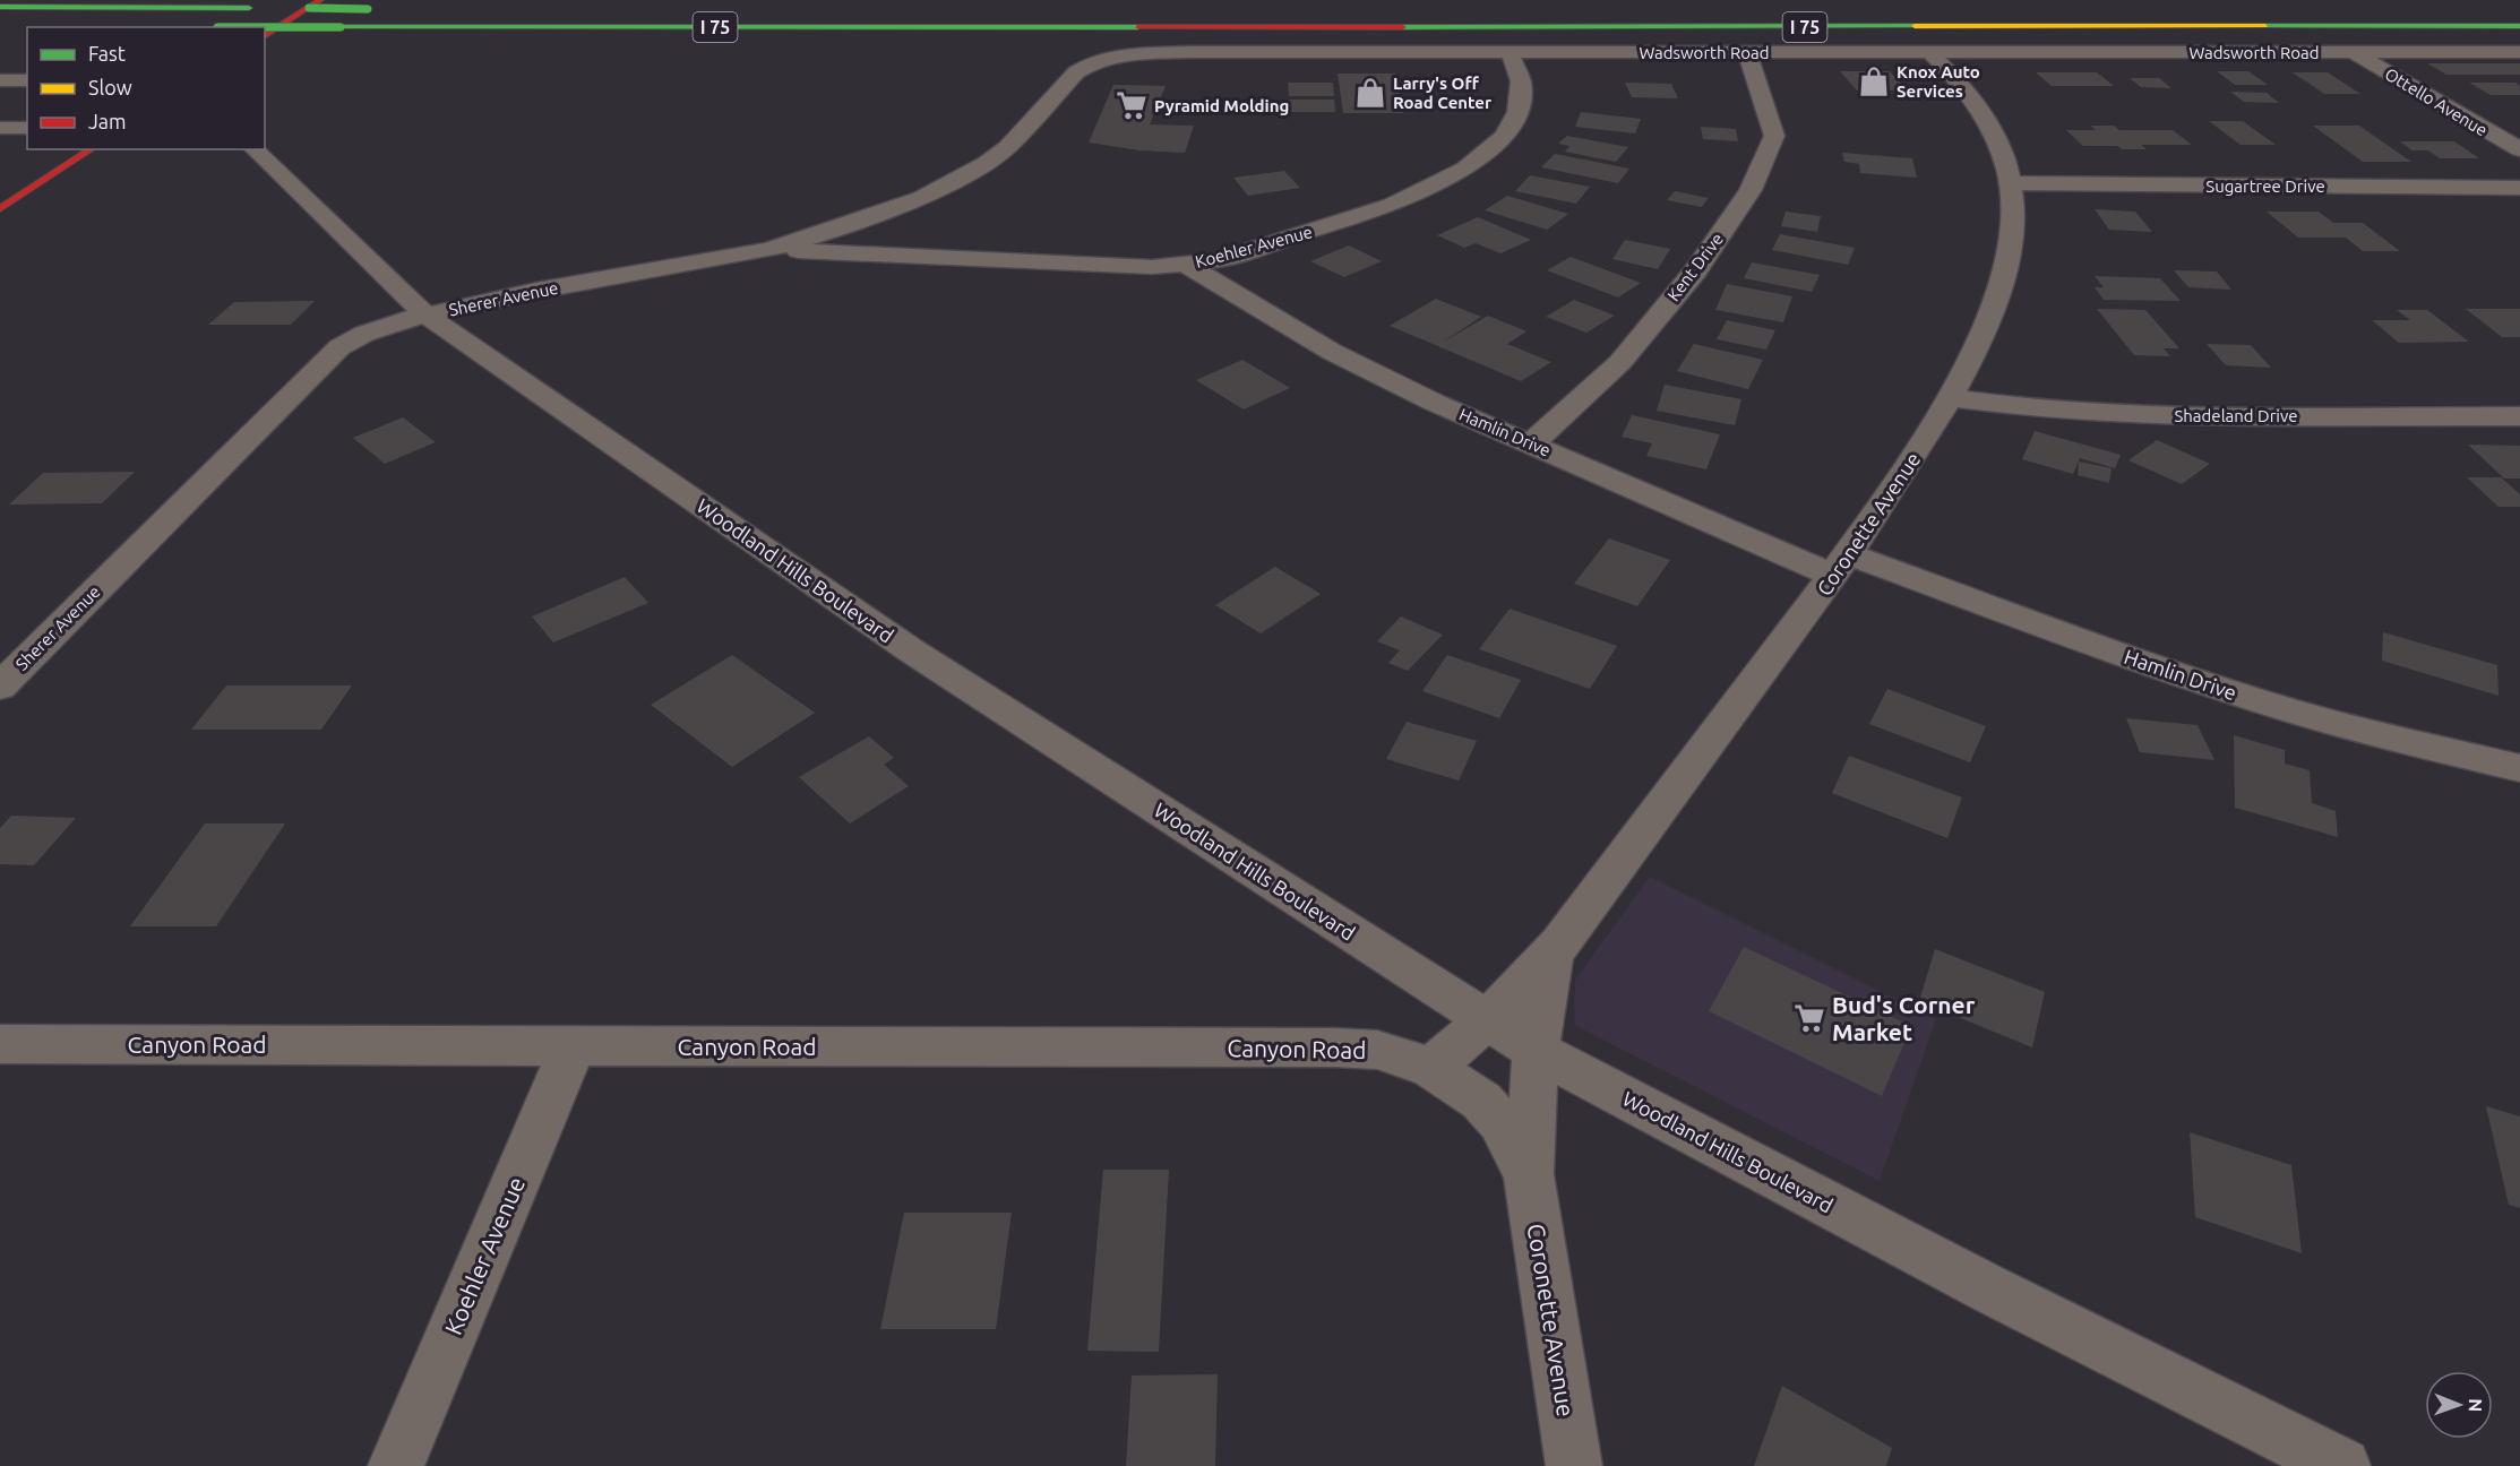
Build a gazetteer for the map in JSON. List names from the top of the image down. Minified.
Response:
{"streets":{"main road":["I 75"],"street":["Wadsworth Road","Ottello Avenue","Sugartree Drive","Koehler Avenue","Kent Drive","Sherer Avenue","Shadeland Drive","Hamlin Drive","Coronette Avenue","Woodland Hills Boulevard","Canyon Road"]},"crossings":[["Wadsworth Road","Ottello Avenue"],["Wadsworth Road","Koehler Avenue"],["Wadsworth Road","Kent Drive"],["Wadsworth Road","Sherer Avenue"],["Wadsworth Road","Coronette Avenue"],["Sugartree Drive","Coronette Avenue"],["Koehler Avenue","Sherer Avenue"],["Koehler Avenue","Hamlin Drive"],["Koehler Avenue","Canyon Road"],["Kent Drive","Hamlin Drive"],["Sherer Avenue","Woodland Hills Boulevard"],["Shadeland Drive","Coronette Avenue"],["Hamlin Drive","Coronette Avenue"],["Coronette Avenue","Woodland Hills Boulevard"],["Coronette Avenue","Canyon Road"]],"places":{"shop":["Knox Auto Services","Larry's Off Road Center"],"supermarket":["Pyramid Molding","Bud's Corner Market"]},"legend":["Fast","Slow","Jam"],"north":"right"}
